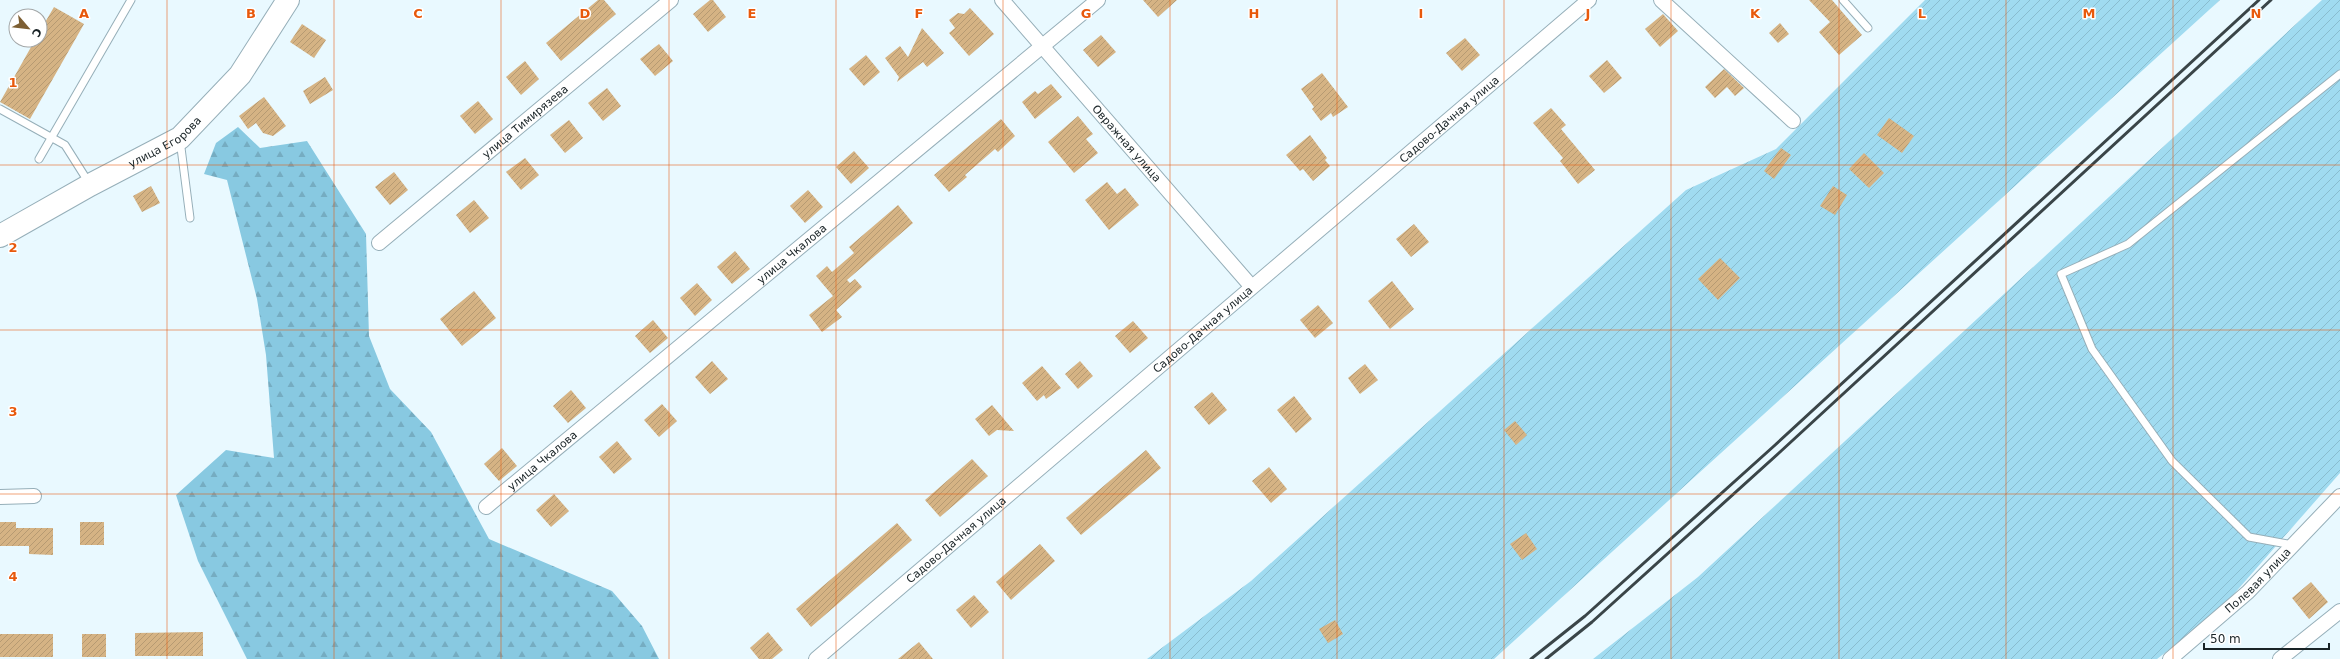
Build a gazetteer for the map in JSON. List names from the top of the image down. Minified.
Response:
{"streets":{"main road":["улица Егорова"],"street":["Садово-Дачная улица","улица Тимирязева","Овражная улица","улица Чкалова","Полевая улица"]},"crossings":[["Садово-Дачная улица","Овражная улица"],["Овражная улица","улица Чкалова"]],"scale_bar":"50 m","north":"bottom right","grid":{"columns":["A","B","C","D","E","F","G","H","I","J","K","L","M","N"],"rows":["1","2","3","4"]}}
